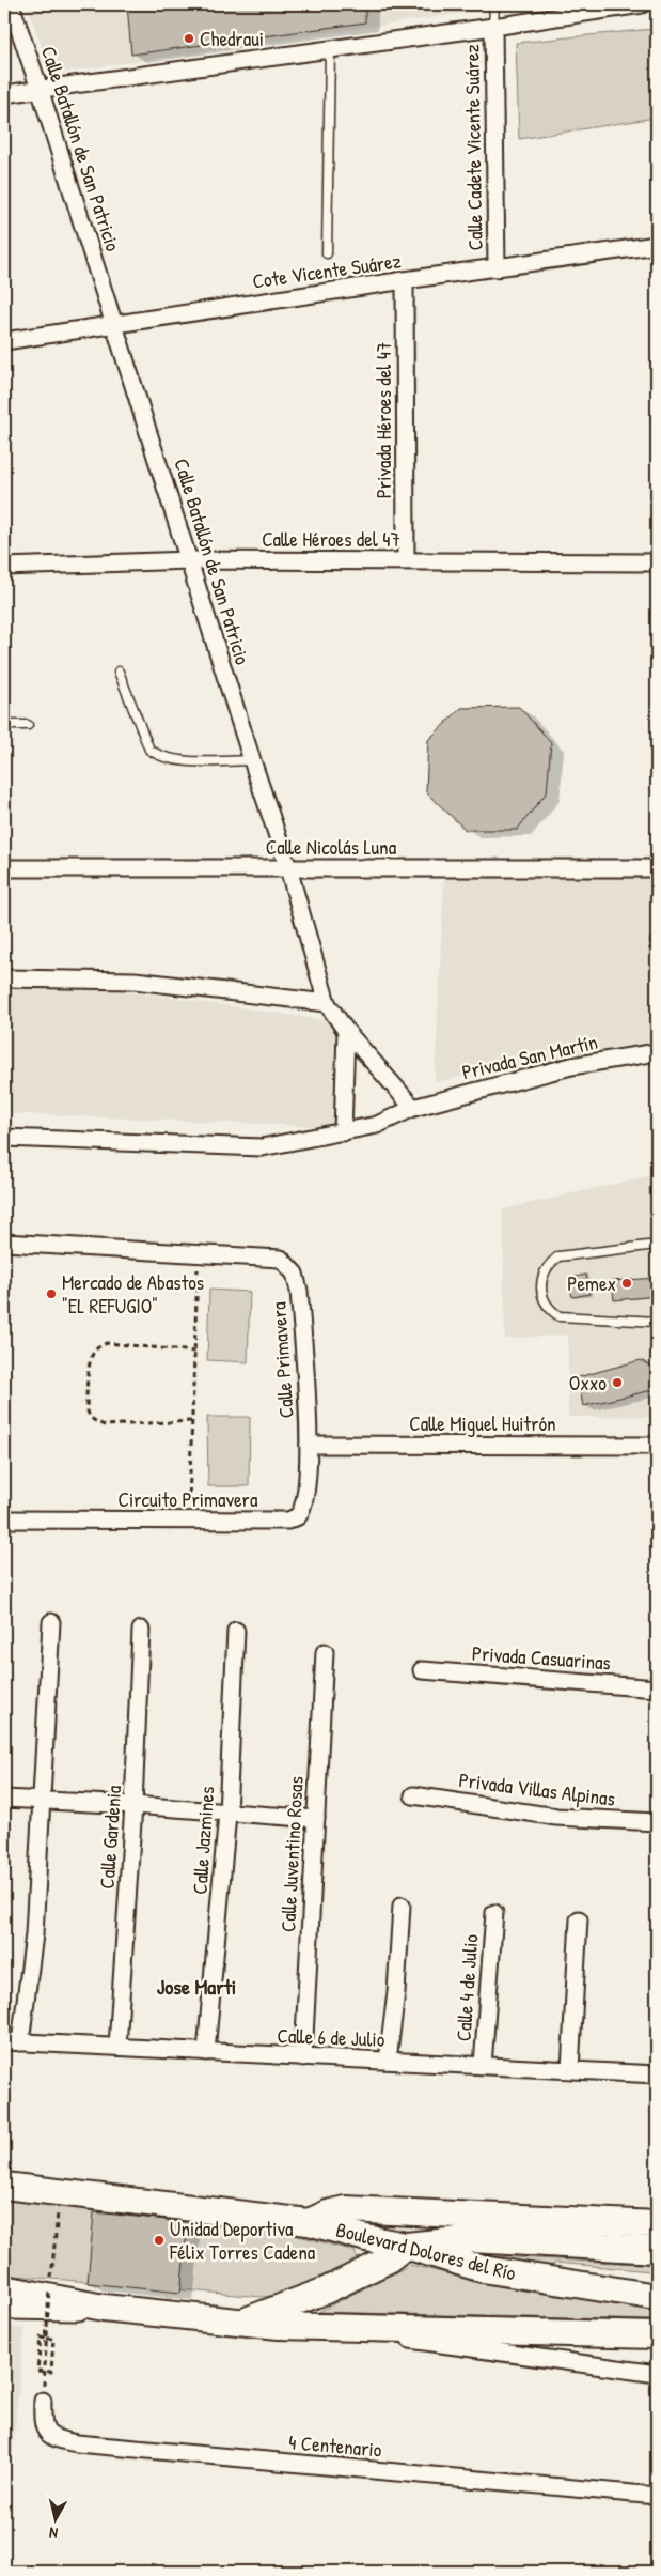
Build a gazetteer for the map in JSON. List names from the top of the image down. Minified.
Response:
{"streets":{"main road":["Boulevard Dolores del Río"],"street":["Calle Cadete Vicente Suárez","Calle Batallón de San Patricio","Cote Vicente Suárez","Privada Héroes del 47","Calle Héroes del 47","Calle Nicolás Luna","Privada San Martín","Calle Primavera","Calle Miguel Huitrón","Circuito Primavera","Privada Casuarinas","Privada Villas Alpinas","Calle Gardenia","Calle Jazmines","Calle Juventino Rosas","Calle 4 de Julio","Calle 6 de Julio","4 Centenario"]},"crossings":[["Calle Cadete Vicente Suárez","Cote Vicente Suárez"],["Calle Batallón de San Patricio","Cote Vicente Suárez"],["Calle Batallón de San Patricio","Calle Héroes del 47"],["Calle Batallón de San Patricio","Calle Nicolás Luna"],["Calle Batallón de San Patricio","Privada San Martín"],["Cote Vicente Suárez","Privada Héroes del 47"],["Privada Héroes del 47","Calle Héroes del 47"],["Calle Primavera","Calle Miguel Huitrón"],["Calle Primavera","Circuito Primavera"],["Calle Miguel Huitrón","Circuito Primavera"],["Calle Gardenia","Calle 6 de Julio"],["Calle Jazmines","Calle 6 de Julio"],["Calle Juventino Rosas","Calle 6 de Julio"],["Calle 4 de Julio","Calle 6 de Julio"]],"districts":["Jose Marti"],"places":["Chedraui","Pemex","Mercado de Abastos \"EL REFUGIO\"","Oxxo","Unidad Deportiva Félix Torres Cadena"],"north":"bottom"}
